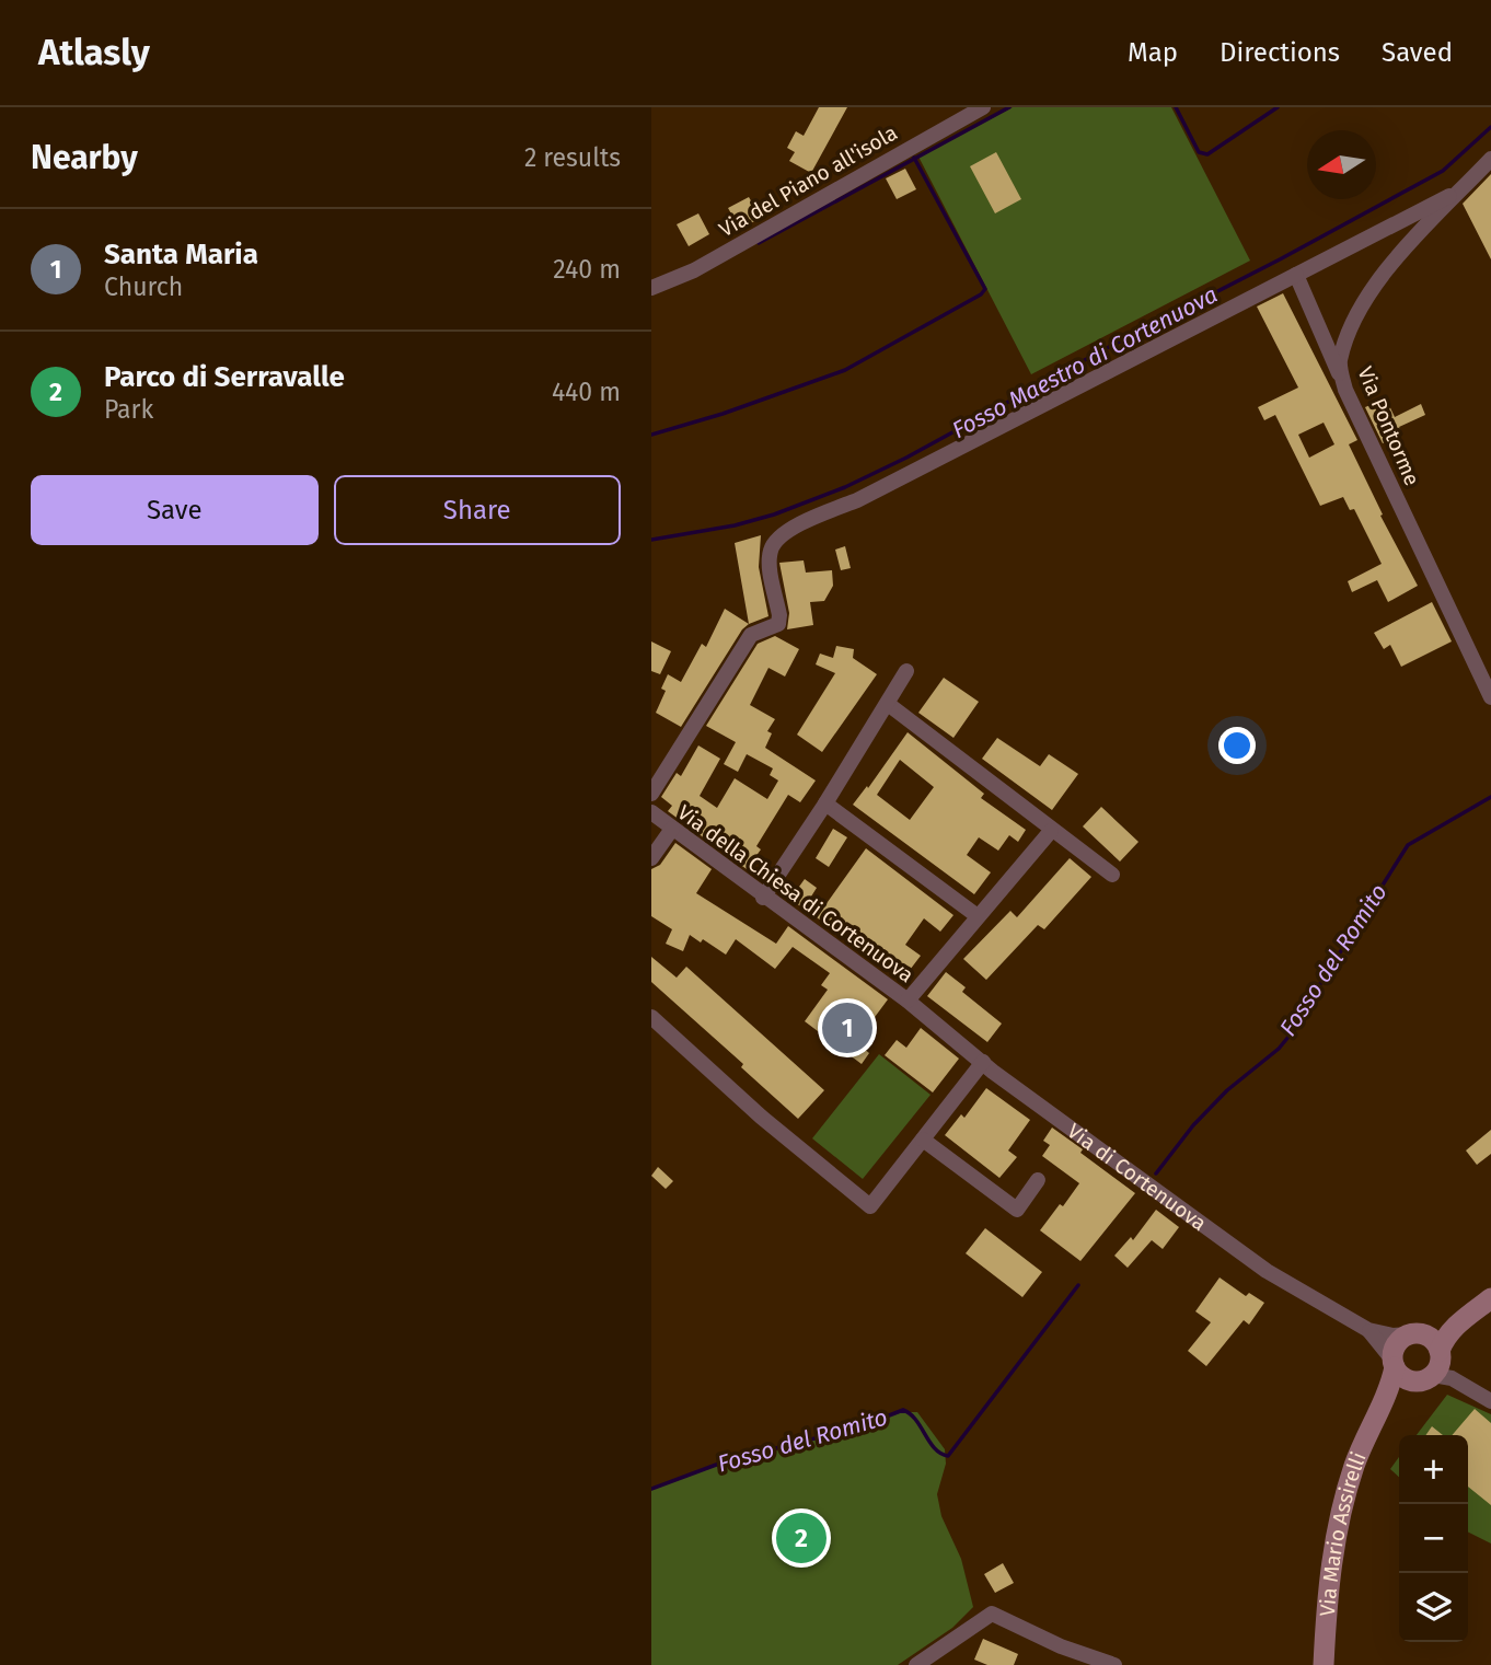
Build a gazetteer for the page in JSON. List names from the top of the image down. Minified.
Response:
{"streets":{"street":["Via del Piano all'isola","Via Pontorme","Via della Chiesa di Cortenuova","Via di Cortenuova","Via Mario Assirelli"]},"crossings":[["Via della Chiesa di Cortenuova","Via di Cortenuova"],["Via di Cortenuova","Via Mario Assirelli"]],"water":["Fosso Maestro di Cortenuova","Fosso del Romito"],"north":"left","page":{"header":"Atlasly","nav":["Map","Directions","Saved"],"heading":["Nearby","2 results"],"list":[{"mark":"1","name":"Santa Maria","note":"Church","value":"240 m"},{"mark":"2","name":"Parco di Serravalle","note":"Park","value":"440 m"}],"buttons":["Save","Share"],"pins":["1","2"],"map_buttons":["+","−"]}}
